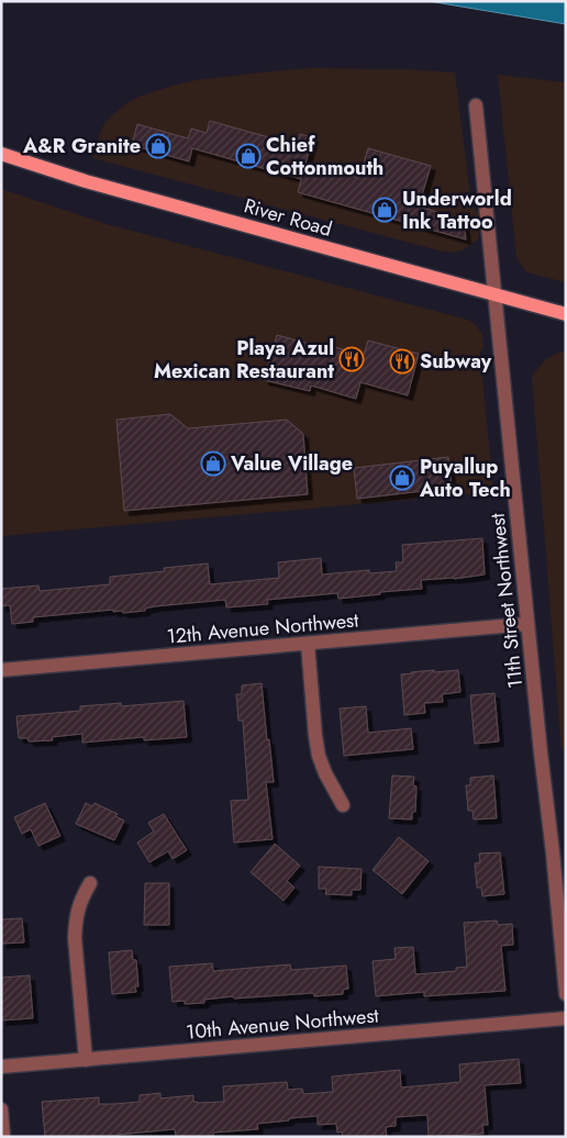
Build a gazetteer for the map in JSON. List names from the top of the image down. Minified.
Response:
{"streets":{"main road":["River Road"],"street":["11th Street Northwest","12th Avenue Northwest","10th Avenue Northwest"]},"crossings":[["River Road","11th Street Northwest"],["11th Street Northwest","12th Avenue Northwest"]],"places":{"shop":["A&R Granite","Chief Cottonmouth","Underworld Ink Tattoo","Value Village","Puyallup Auto Tech"],"restaurant":["Playa Azul Mexican Restaurant","Subway"]}}
